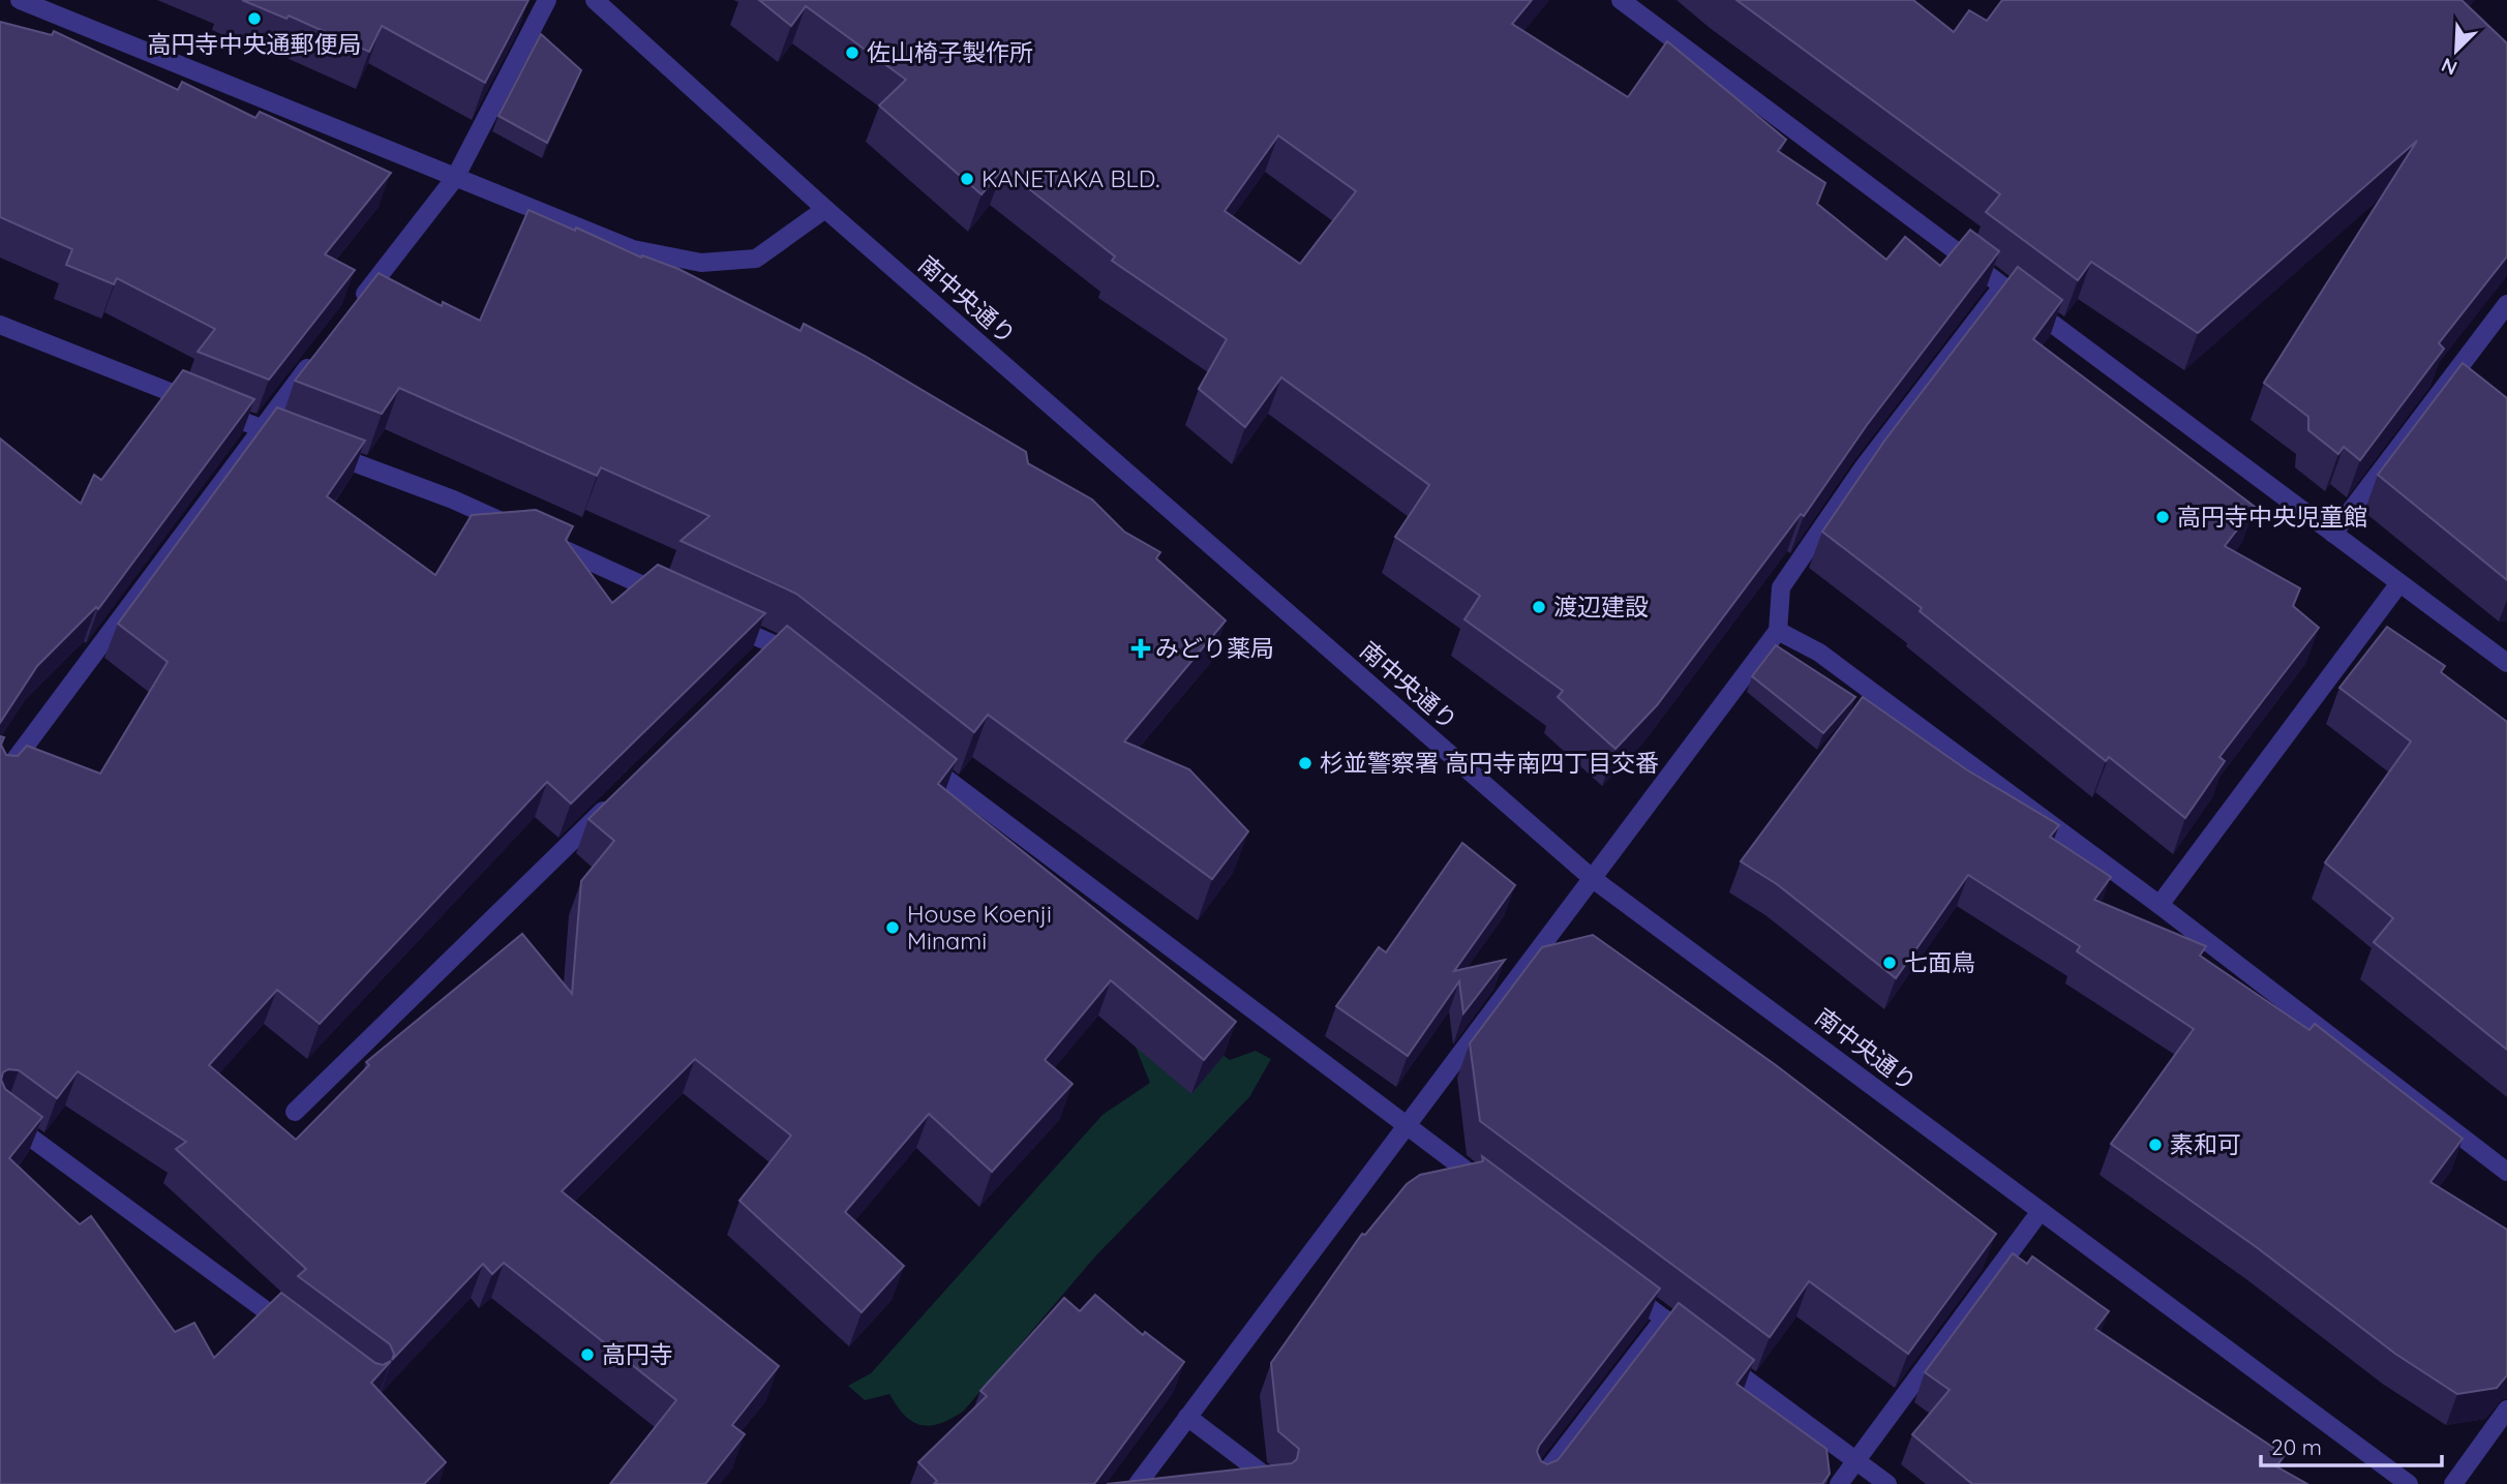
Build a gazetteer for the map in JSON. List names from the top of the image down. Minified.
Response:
{"streets":{"street":["南中央通り"]},"places":{"other":["高円寺中央通郵便局","佐山椅子製作所","KANETAKA BLD.","高円寺中央児童館","渡辺建設","杉並警察署 高円寺南四丁目交番","House Koenji Minami","七面鳥","素和可","高円寺"],"health":["みどり薬局"]},"scale_bar":"20 m","north":"bottom left"}
